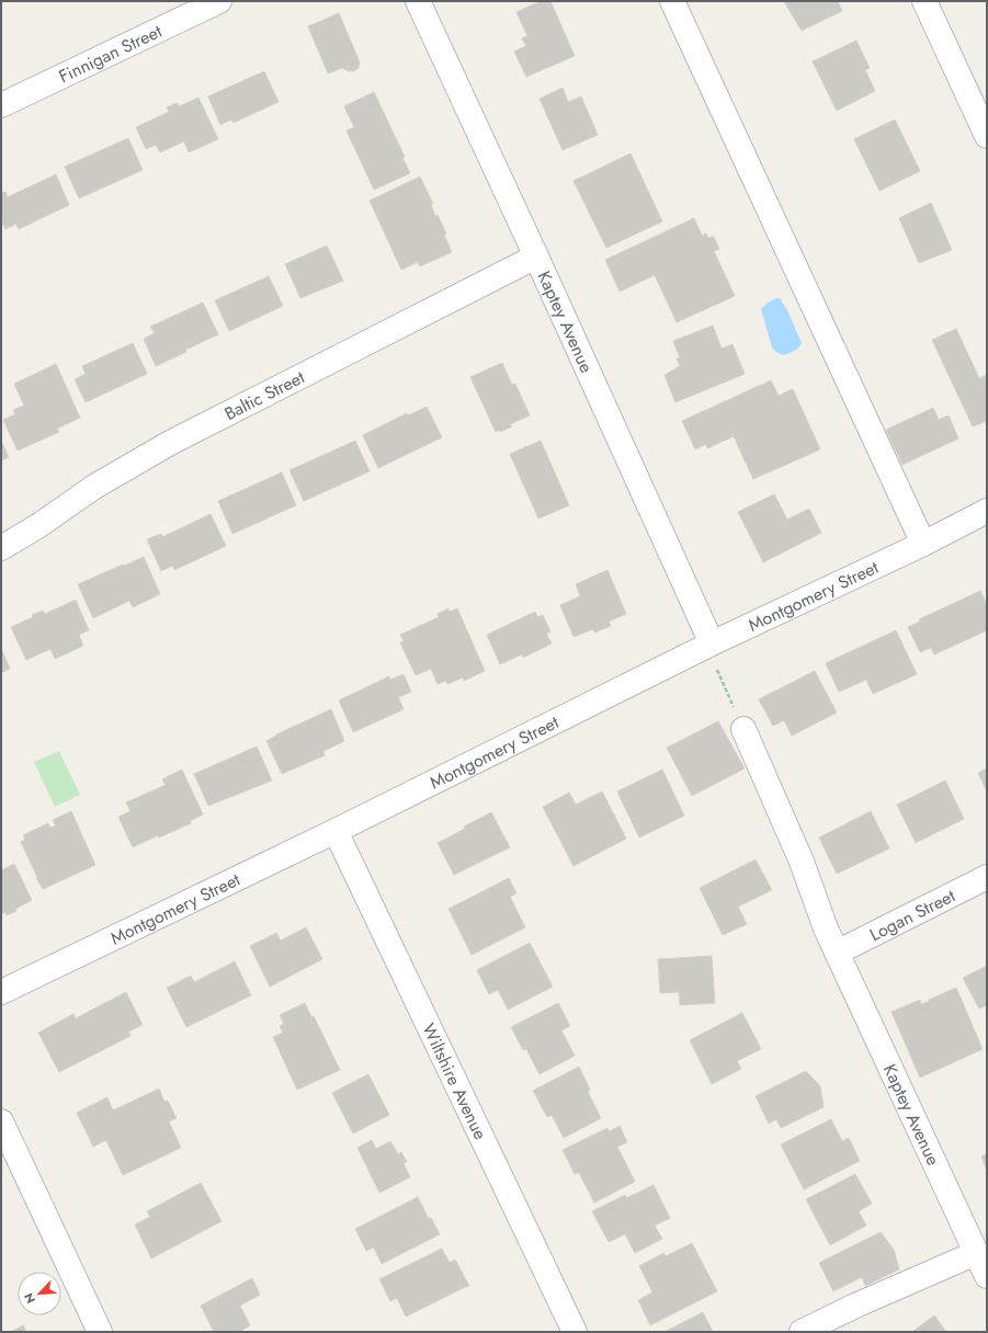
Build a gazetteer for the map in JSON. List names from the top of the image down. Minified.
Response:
{"streets":{"street":["Finnigan Street","Kaptey Avenue","Baltic Street","Montgomery Street","Logan Street","Wiltshire Avenue"]},"crossings":[["Kaptey Avenue","Baltic Street"],["Kaptey Avenue","Montgomery Street"],["Kaptey Avenue","Logan Street"],["Montgomery Street","Wiltshire Avenue"]],"north":"bottom left"}
